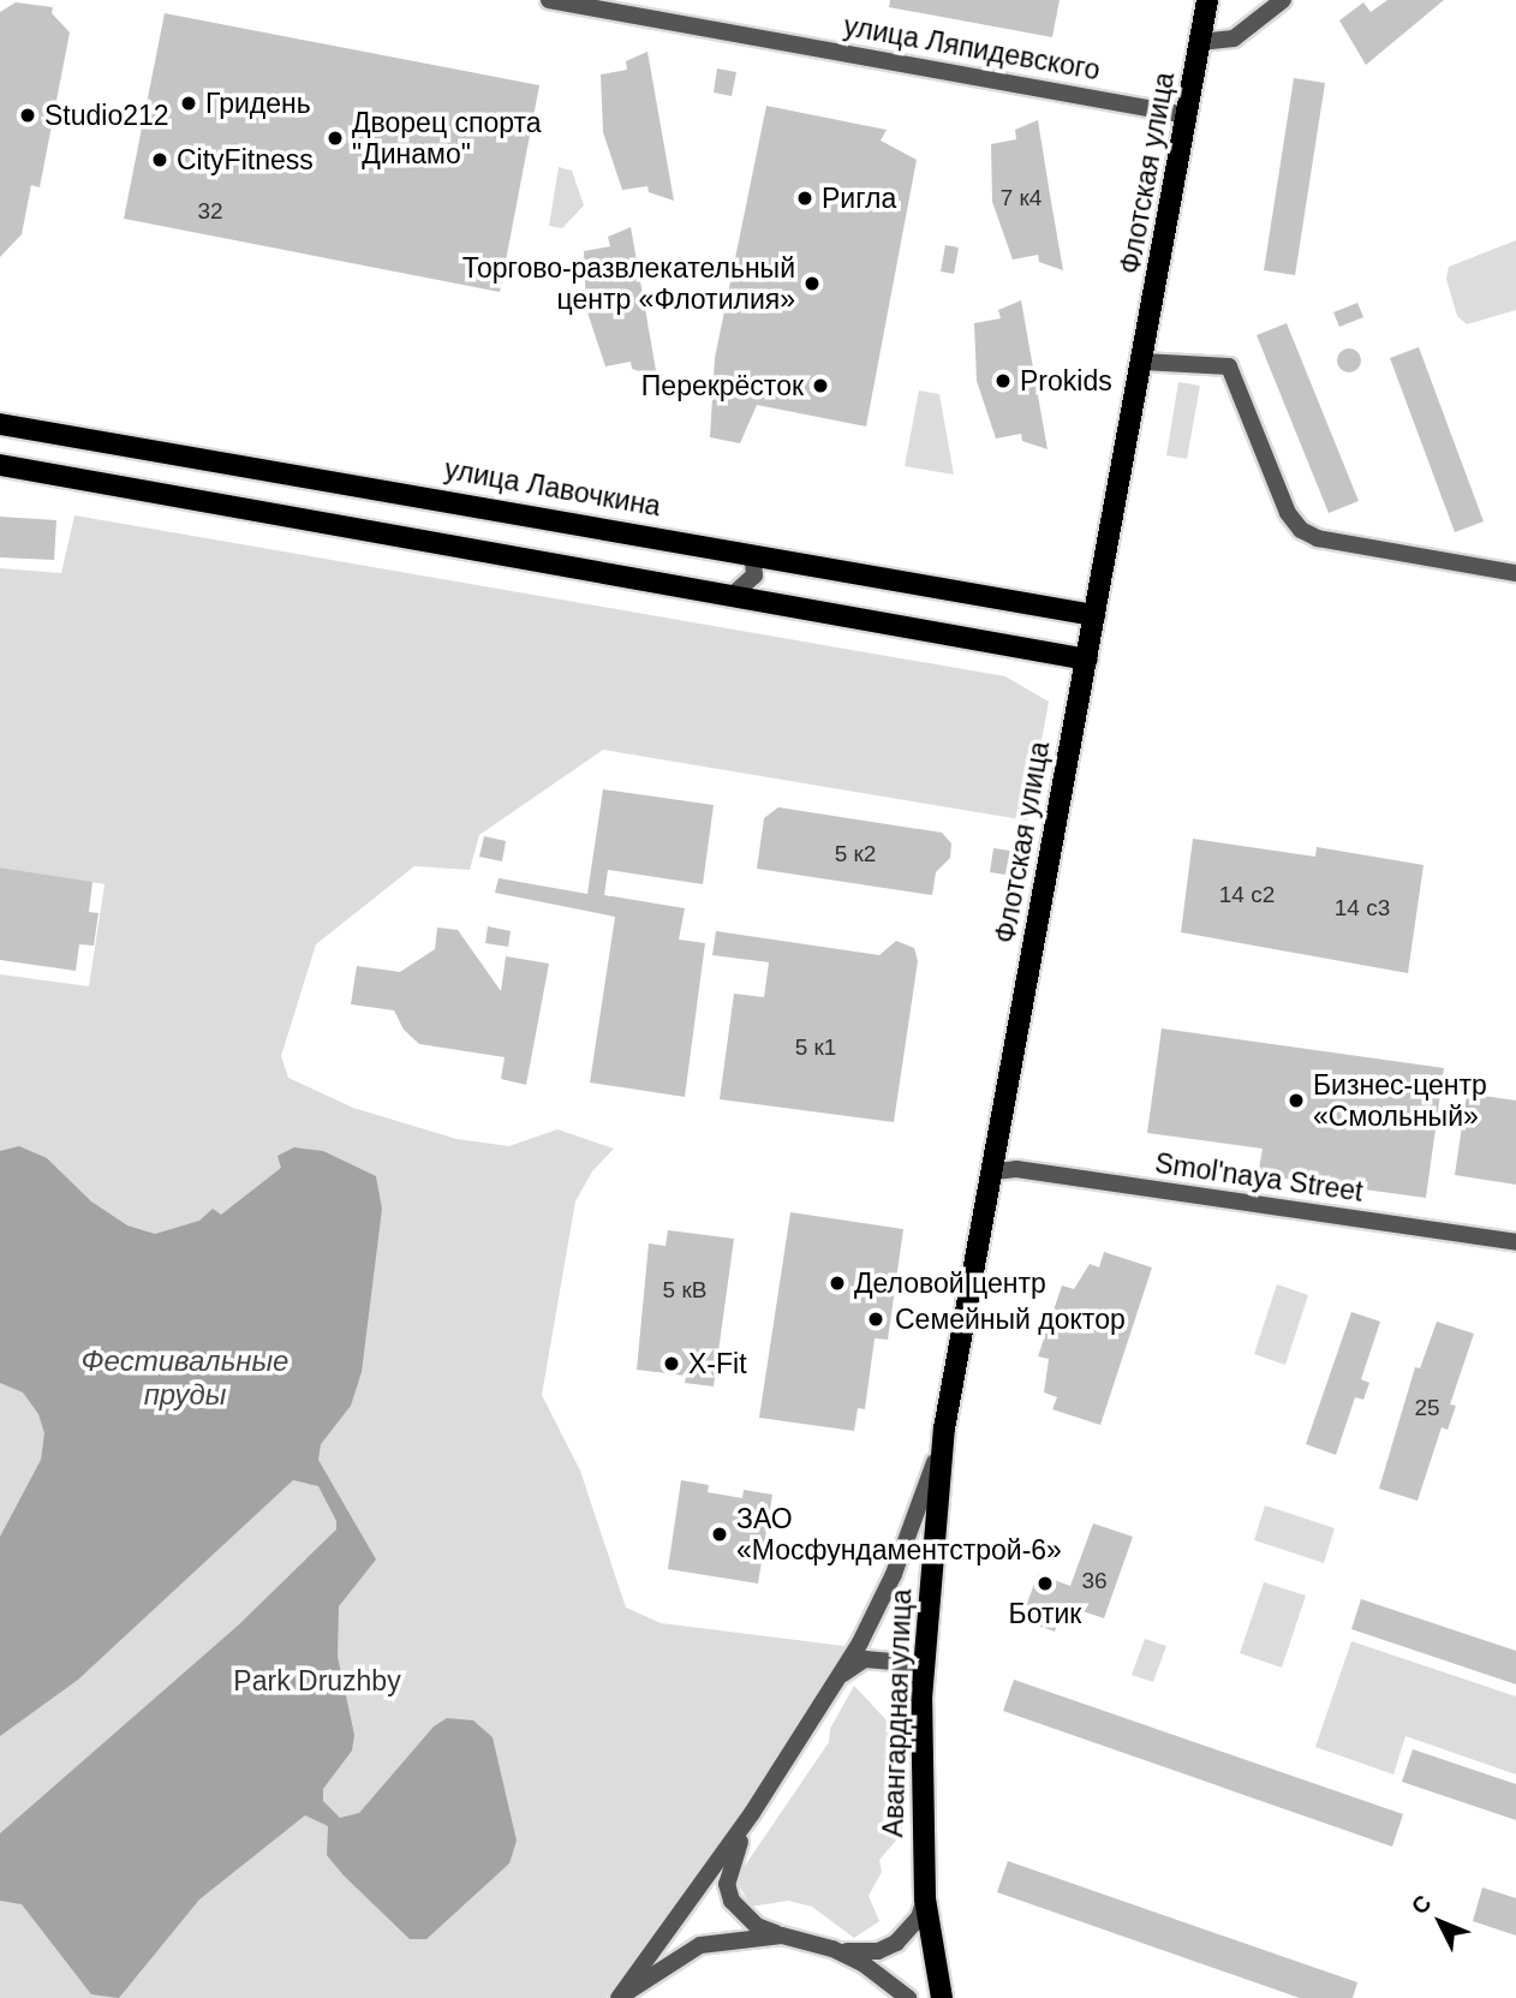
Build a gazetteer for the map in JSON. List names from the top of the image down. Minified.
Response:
{"streets":{"main road":["Флотская улица","улица Лавочкина","Авангардная улица"],"street":["улица Ляпидевского","Smol'naya Street"]},"crossings":[["улица Ляпидевского","Флотская улица"],["Флотская улица","улица Лавочкина"],["Флотская улица","Smol'naya Street"],["Флотская улица","Авангардная улица"]],"water":["Фестивальные пруды"],"parks":["Park Druzhby"],"places":["Гридень","Studio212","Дворец спорта \"Динамо\"","CityFitness","Ригла","Торгово-развлекательный центр «Флотилия»","Prokids","Перекрёсток","Бизнес-центр «Смольный»","Деловой центр","Семейный доктор","X-Fit","ЗАО «Мосфундаментстрой-6»","Ботик"],"house_numbers":["7 к4","32","5 к2","14 с2","14 с3","5 к1","5 кВ","25","36"],"north":"top left"}
